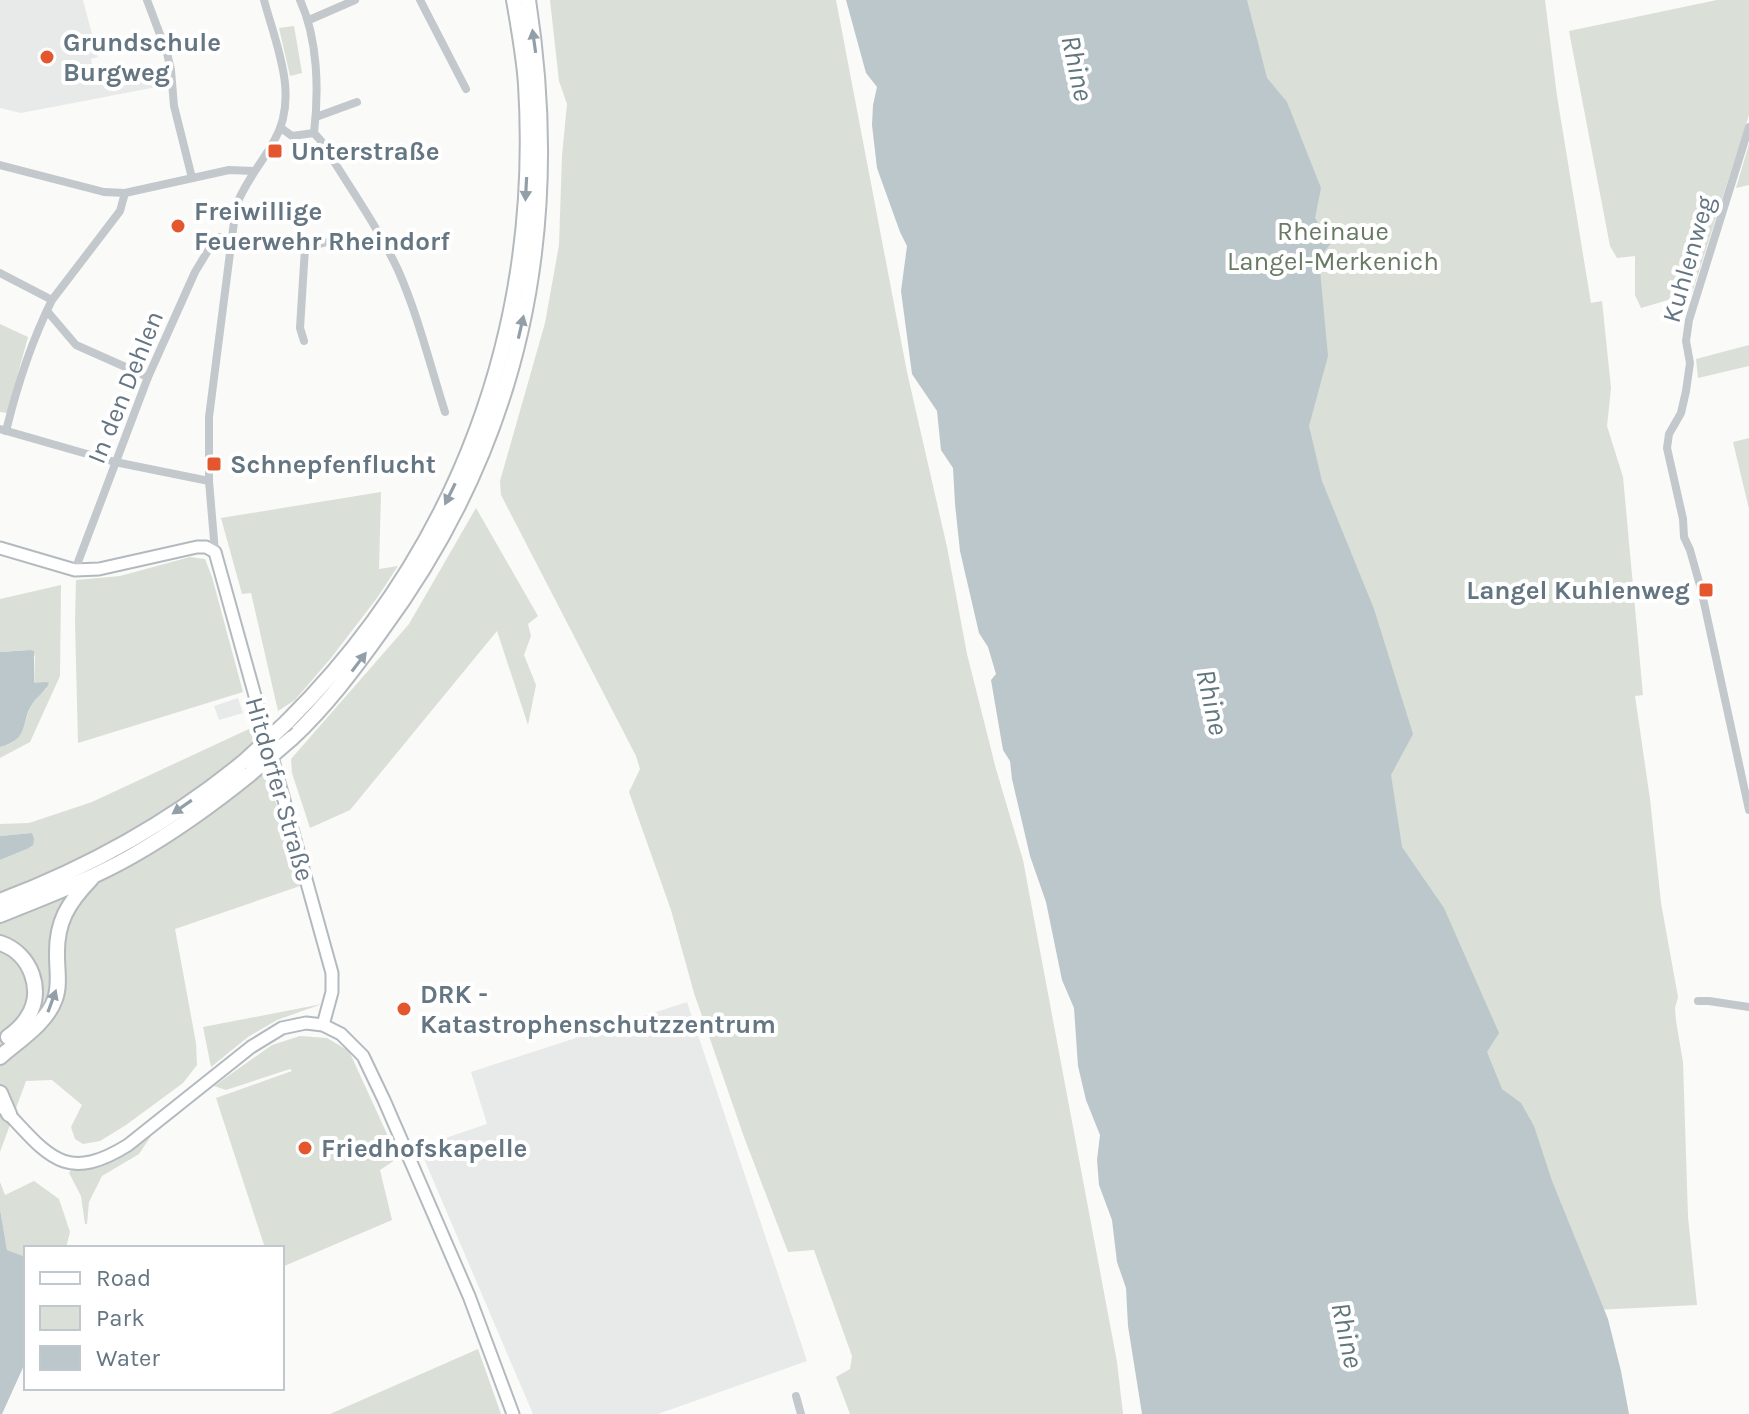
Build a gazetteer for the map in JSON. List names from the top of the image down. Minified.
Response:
{"streets":{"street":["Kuhlenweg","In den Dehlen","Hitdorfer Straße"]},"crossings":[["In den Dehlen","Hitdorfer Straße"]],"water":["Rhine"],"parks":["Rheinaue Langel-Merkenich"],"places":{"other":["Grundschule Burgweg","Freiwillige Feuerwehr Rheindorf","DRK - Katastrophenschutzzentrum","Friedhofskapelle"],"transit":["Unterstraße","Schnepfenflucht","Langel Kuhlenweg"]},"legend":["Road","Park","Water"]}
